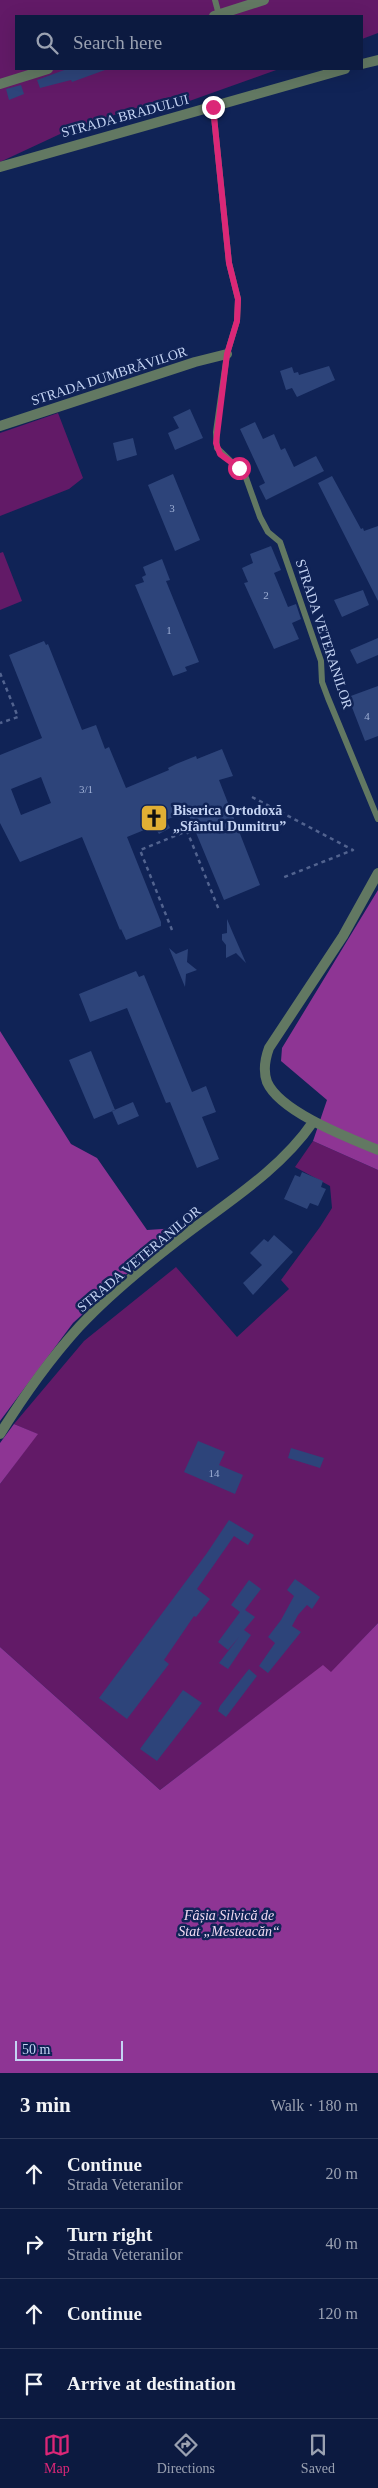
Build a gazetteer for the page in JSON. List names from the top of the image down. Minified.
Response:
{"streets":{"street":["STRADA BRADULUI","STRADA DUMBRĂVILOR","STRADA VETERANILOR"]},"crossings":[["STRADA DUMBRĂVILOR","STRADA VETERANILOR"]],"parks":["Fâșia Silvică de Stat „Mesteacăn“"],"places":{"church":["Biserica Ortodoxă „Sfântul Dumitru”"]},"house_numbers":["3","2","1","4","3/1","14"],"scale_bar":"50 m","page":{"search":"Search here","scale":"50 m","heading":["3 min","Walk · 180 m"],"list":[["Continue","Strada Veteranilor","20 m"],["Turn right","Strada Veteranilor","40 m"],["Continue","120 m"],"Arrive at destination"],"nav":["Map","Directions","Saved"]}}
